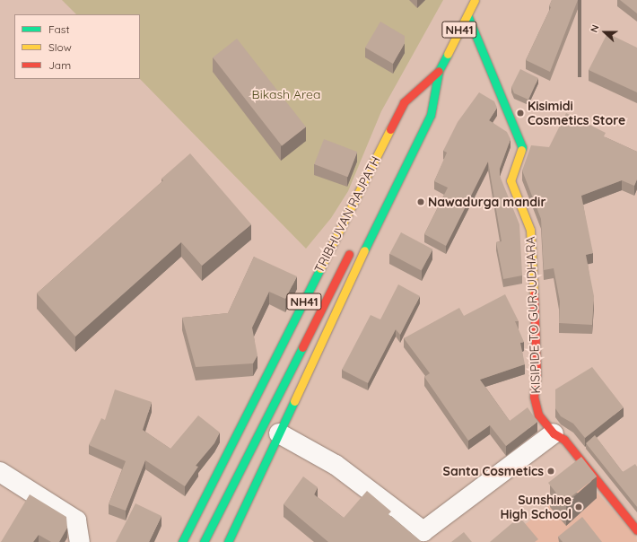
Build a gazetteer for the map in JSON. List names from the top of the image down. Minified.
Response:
{"streets":{"main road":["NH41","TRIBHUVAN RAJPATH","KISIPIDE TO GURJUDHARA"]},"crossings":[["TRIBHUVAN RAJPATH","KISIPIDE TO GURJUDHARA"]],"parks":["Bikash Area"],"places":["Kisimidi Cosmetics Store","Nawadurga mandir","Santa Cosmetics","Sunshine High School"],"legend":["Fast","Slow","Jam"],"north":"left"}
